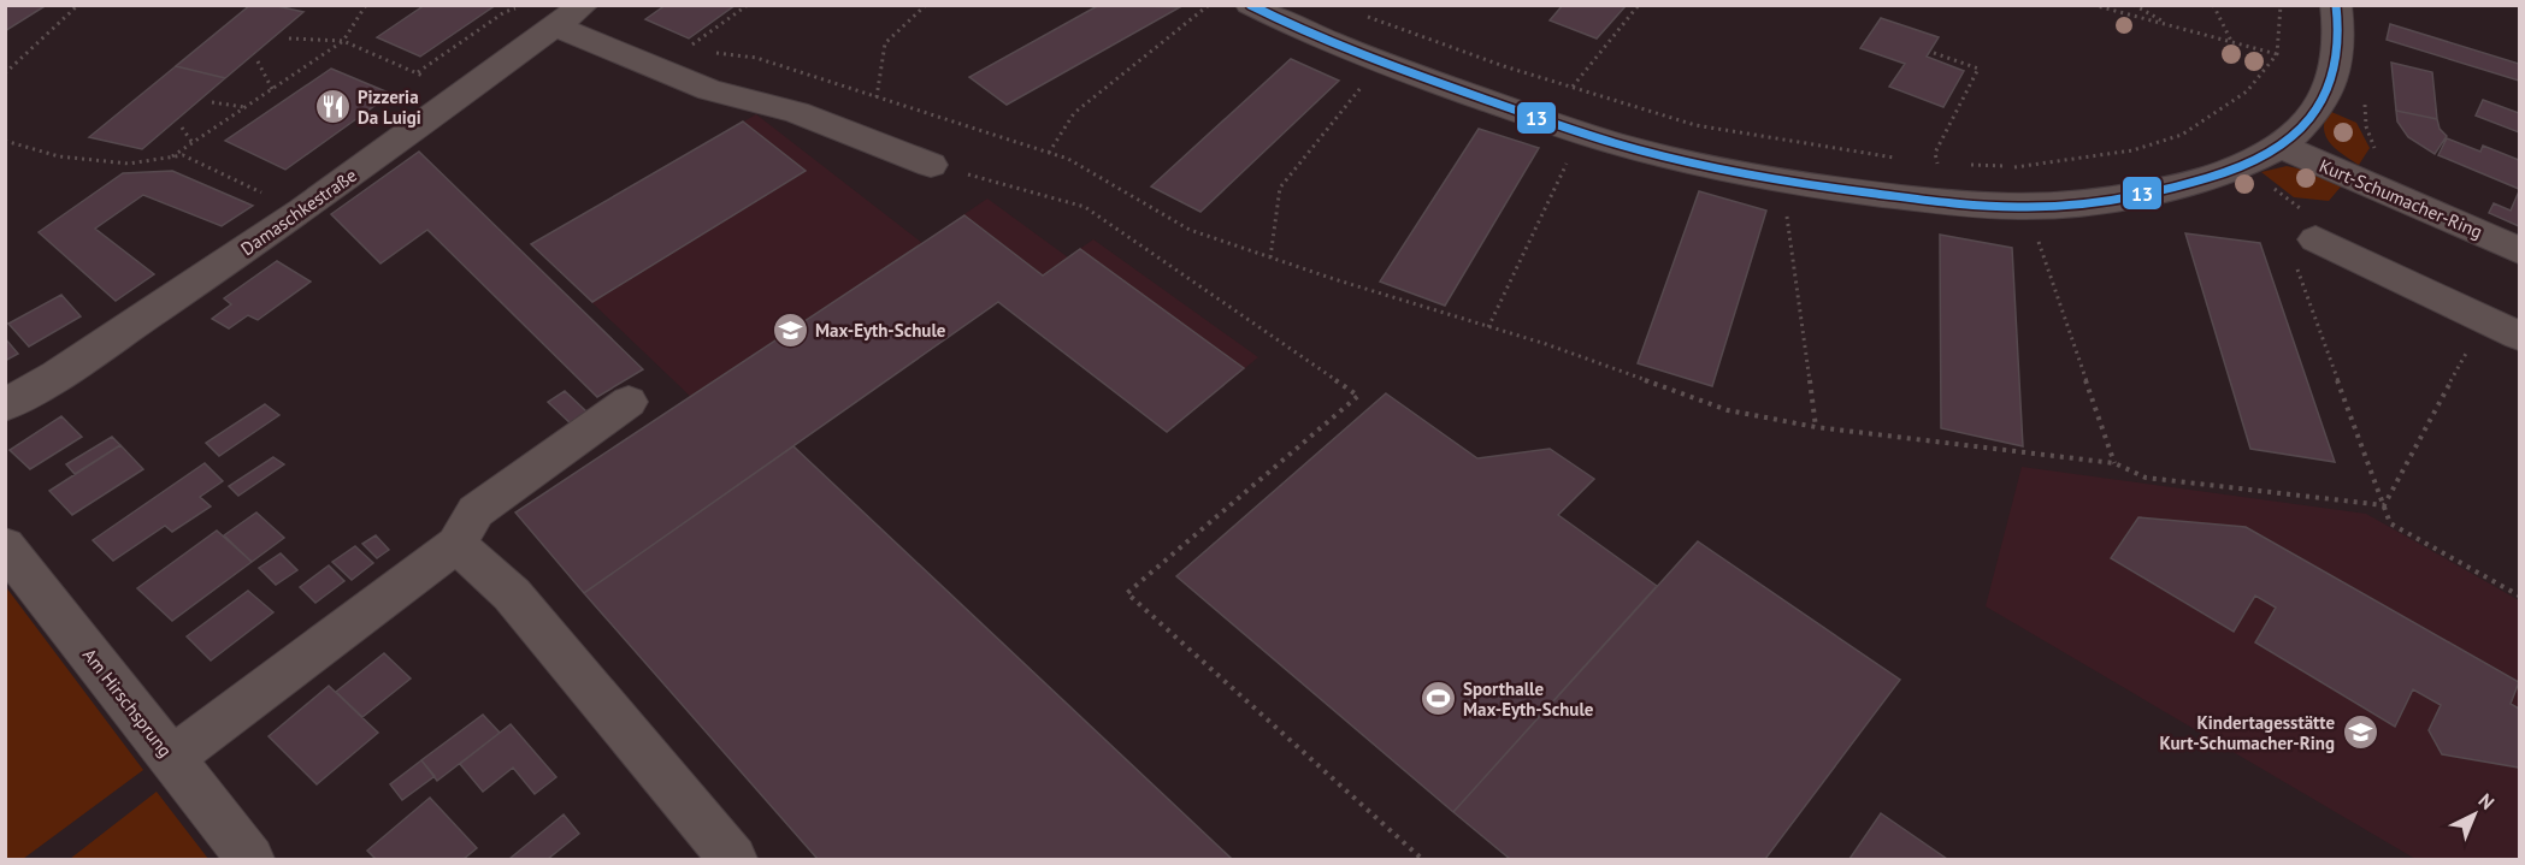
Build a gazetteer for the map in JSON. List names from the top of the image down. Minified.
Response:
{"streets":{"street":["Kurt-Schumacher-Ring","Damaschkestraße","Am Hirschsprung"]},"places":{"restaurant":["Pizzeria Da Luigi"],"school or university":["Max-Eyth-Schule","Kindertagesstätte Kurt-Schumacher-Ring"],"sports":["Sporthalle Max-Eyth-Schule"]},"lines":["transit line 13"],"north":"top right"}
